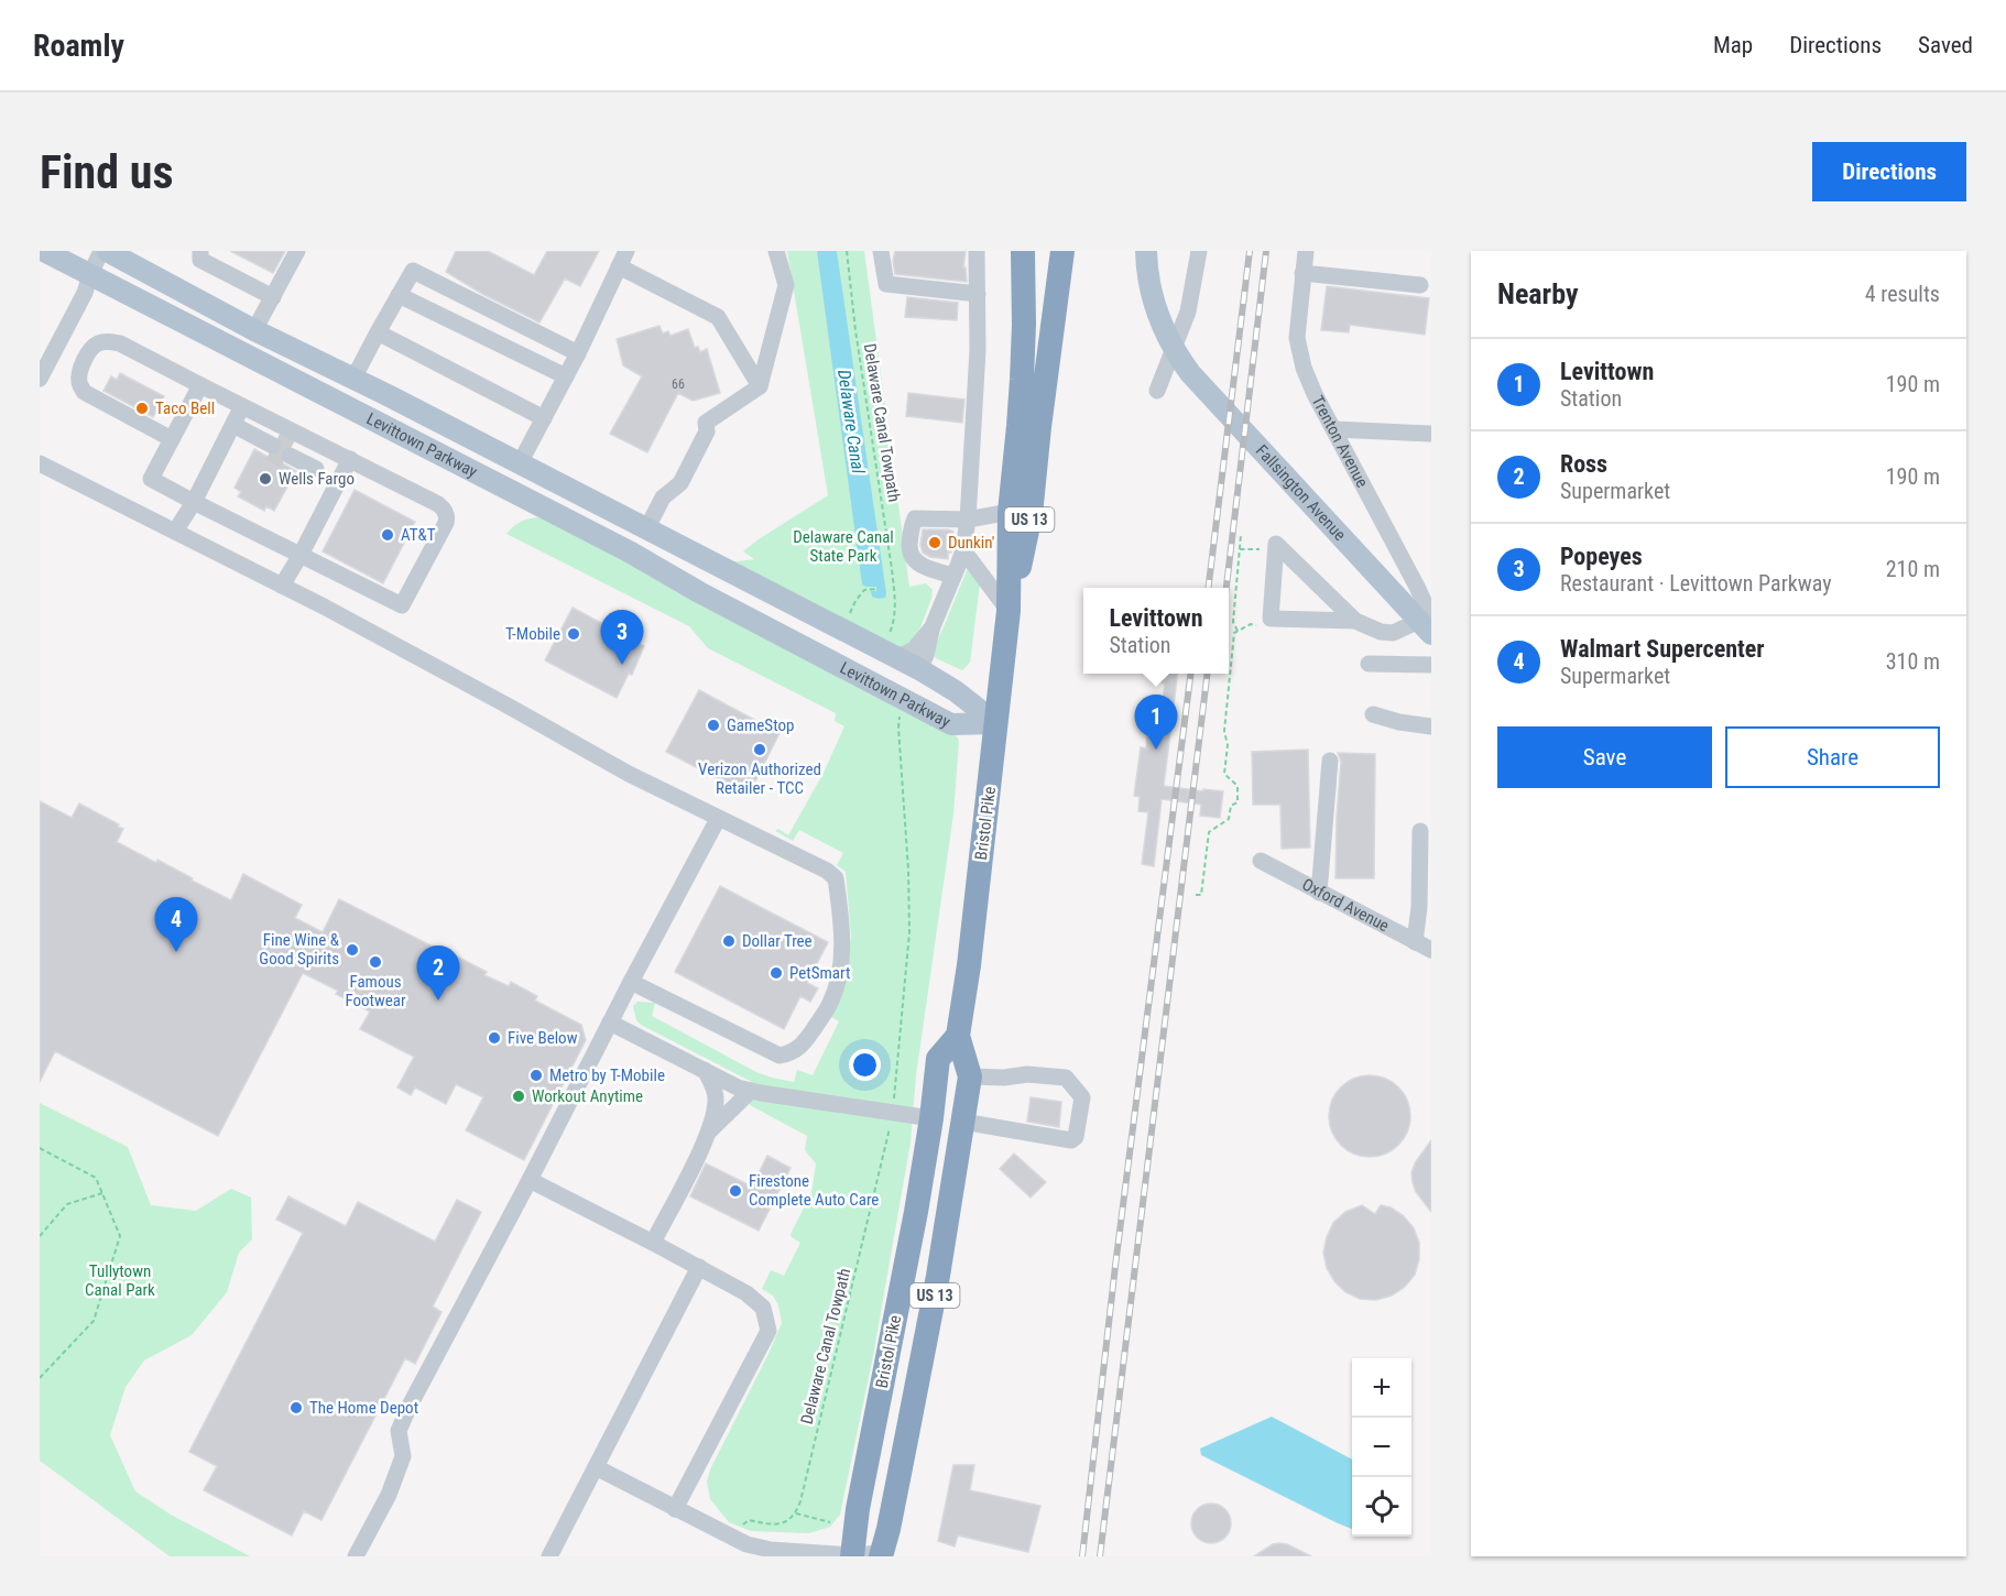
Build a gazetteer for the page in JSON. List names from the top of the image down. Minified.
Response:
{"streets":{"highway":["US 13","Bristol Pike"],"main road":["Levittown Parkway","Fallsington Avenue"],"street":["Trenton Avenue","Oxford Avenue"],"path":["Delaware Canal Towpath"]},"crossings":[["Trenton Avenue","Fallsington Avenue"],["Levittown Parkway","Bristol Pike"]],"water":["Delaware Canal"],"parks":["Delaware Canal State Park","Tullytown Canal Park"],"places":["Taco Bell","Wells Fargo","AT&T","Dunkin'","T-Mobile","GameStop","Verizon Authorized Retailer - TCC","Dollar Tree","Fine Wine & Good Spirits","Famous Footwear","PetSmart","Five Below","Metro by T-Mobile","Workout Anytime","Firestone Complete Auto Care","The Home Depot"],"house_numbers":["66"],"page":{"header":"Roamly","nav":["Map","Directions","Saved"],"buttons":["Directions",["Save","Share"]],"title":"Find us","heading":["Nearby","4 results"],"list":[{"mark":"1","name":"Levittown","note":"Station","value":"190 m"},{"mark":"2","name":"Ross","note":"Supermarket","value":"190 m"},{"mark":"3","name":"Popeyes","note":"Restaurant · Levittown Parkway","value":"210 m"},{"mark":"4","name":"Walmart Supercenter","note":"Supermarket","value":"310 m"}],"popup":["Levittown","Station"],"pins":["3","1","4","2"],"map_buttons":["+","−"]}}
